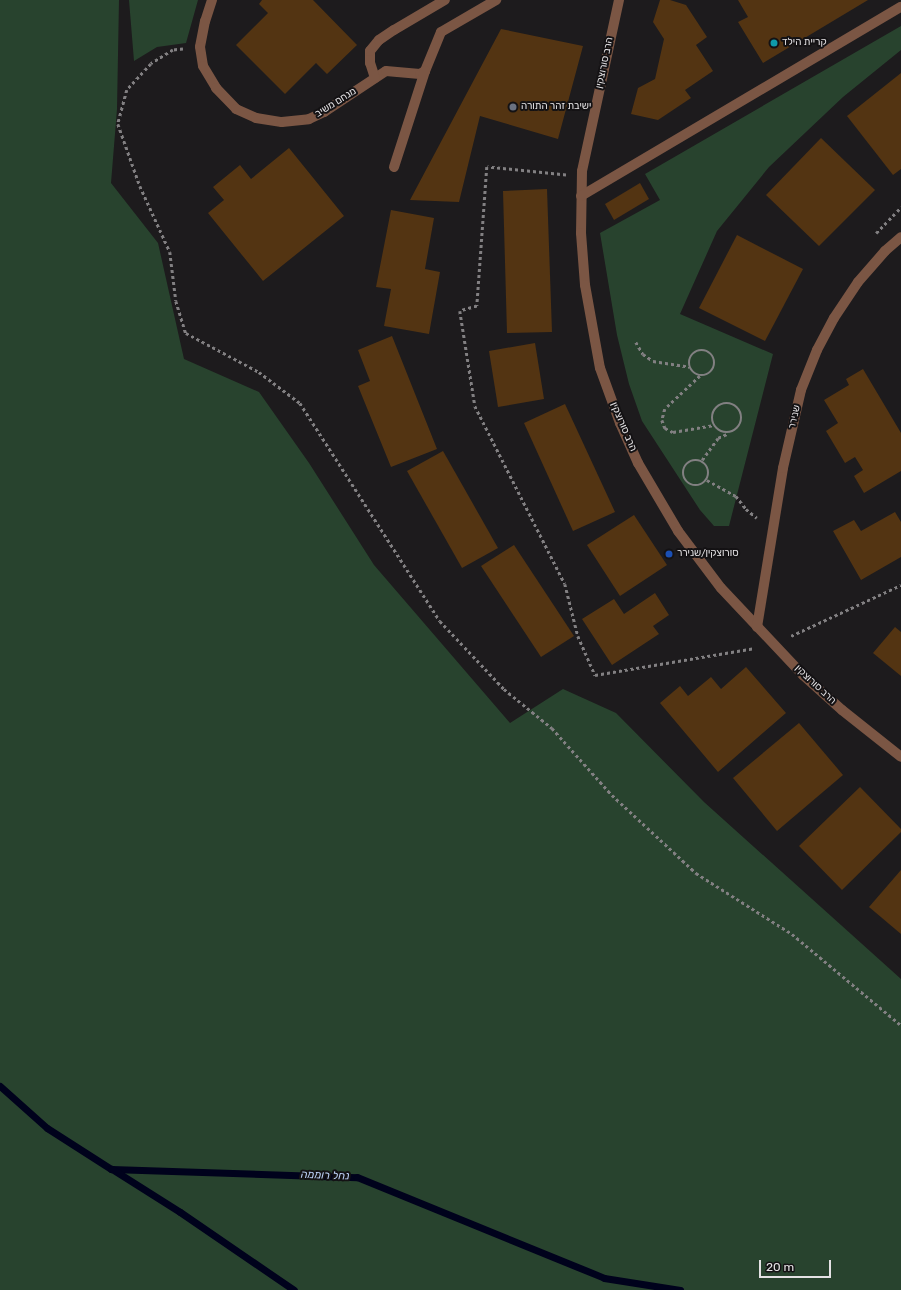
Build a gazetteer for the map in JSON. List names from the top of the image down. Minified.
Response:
{"streets":{"street":["הרב סורוצקין","מנחם משיב","שנירר"]},"crossings":[["הרב סורוצקין","שנירר"]],"water":["נחל רוממה"],"places":["קריית הילד","ישיבת זהר התורה","סורוצקין/שנירר"],"scale_bar":"20 m"}
